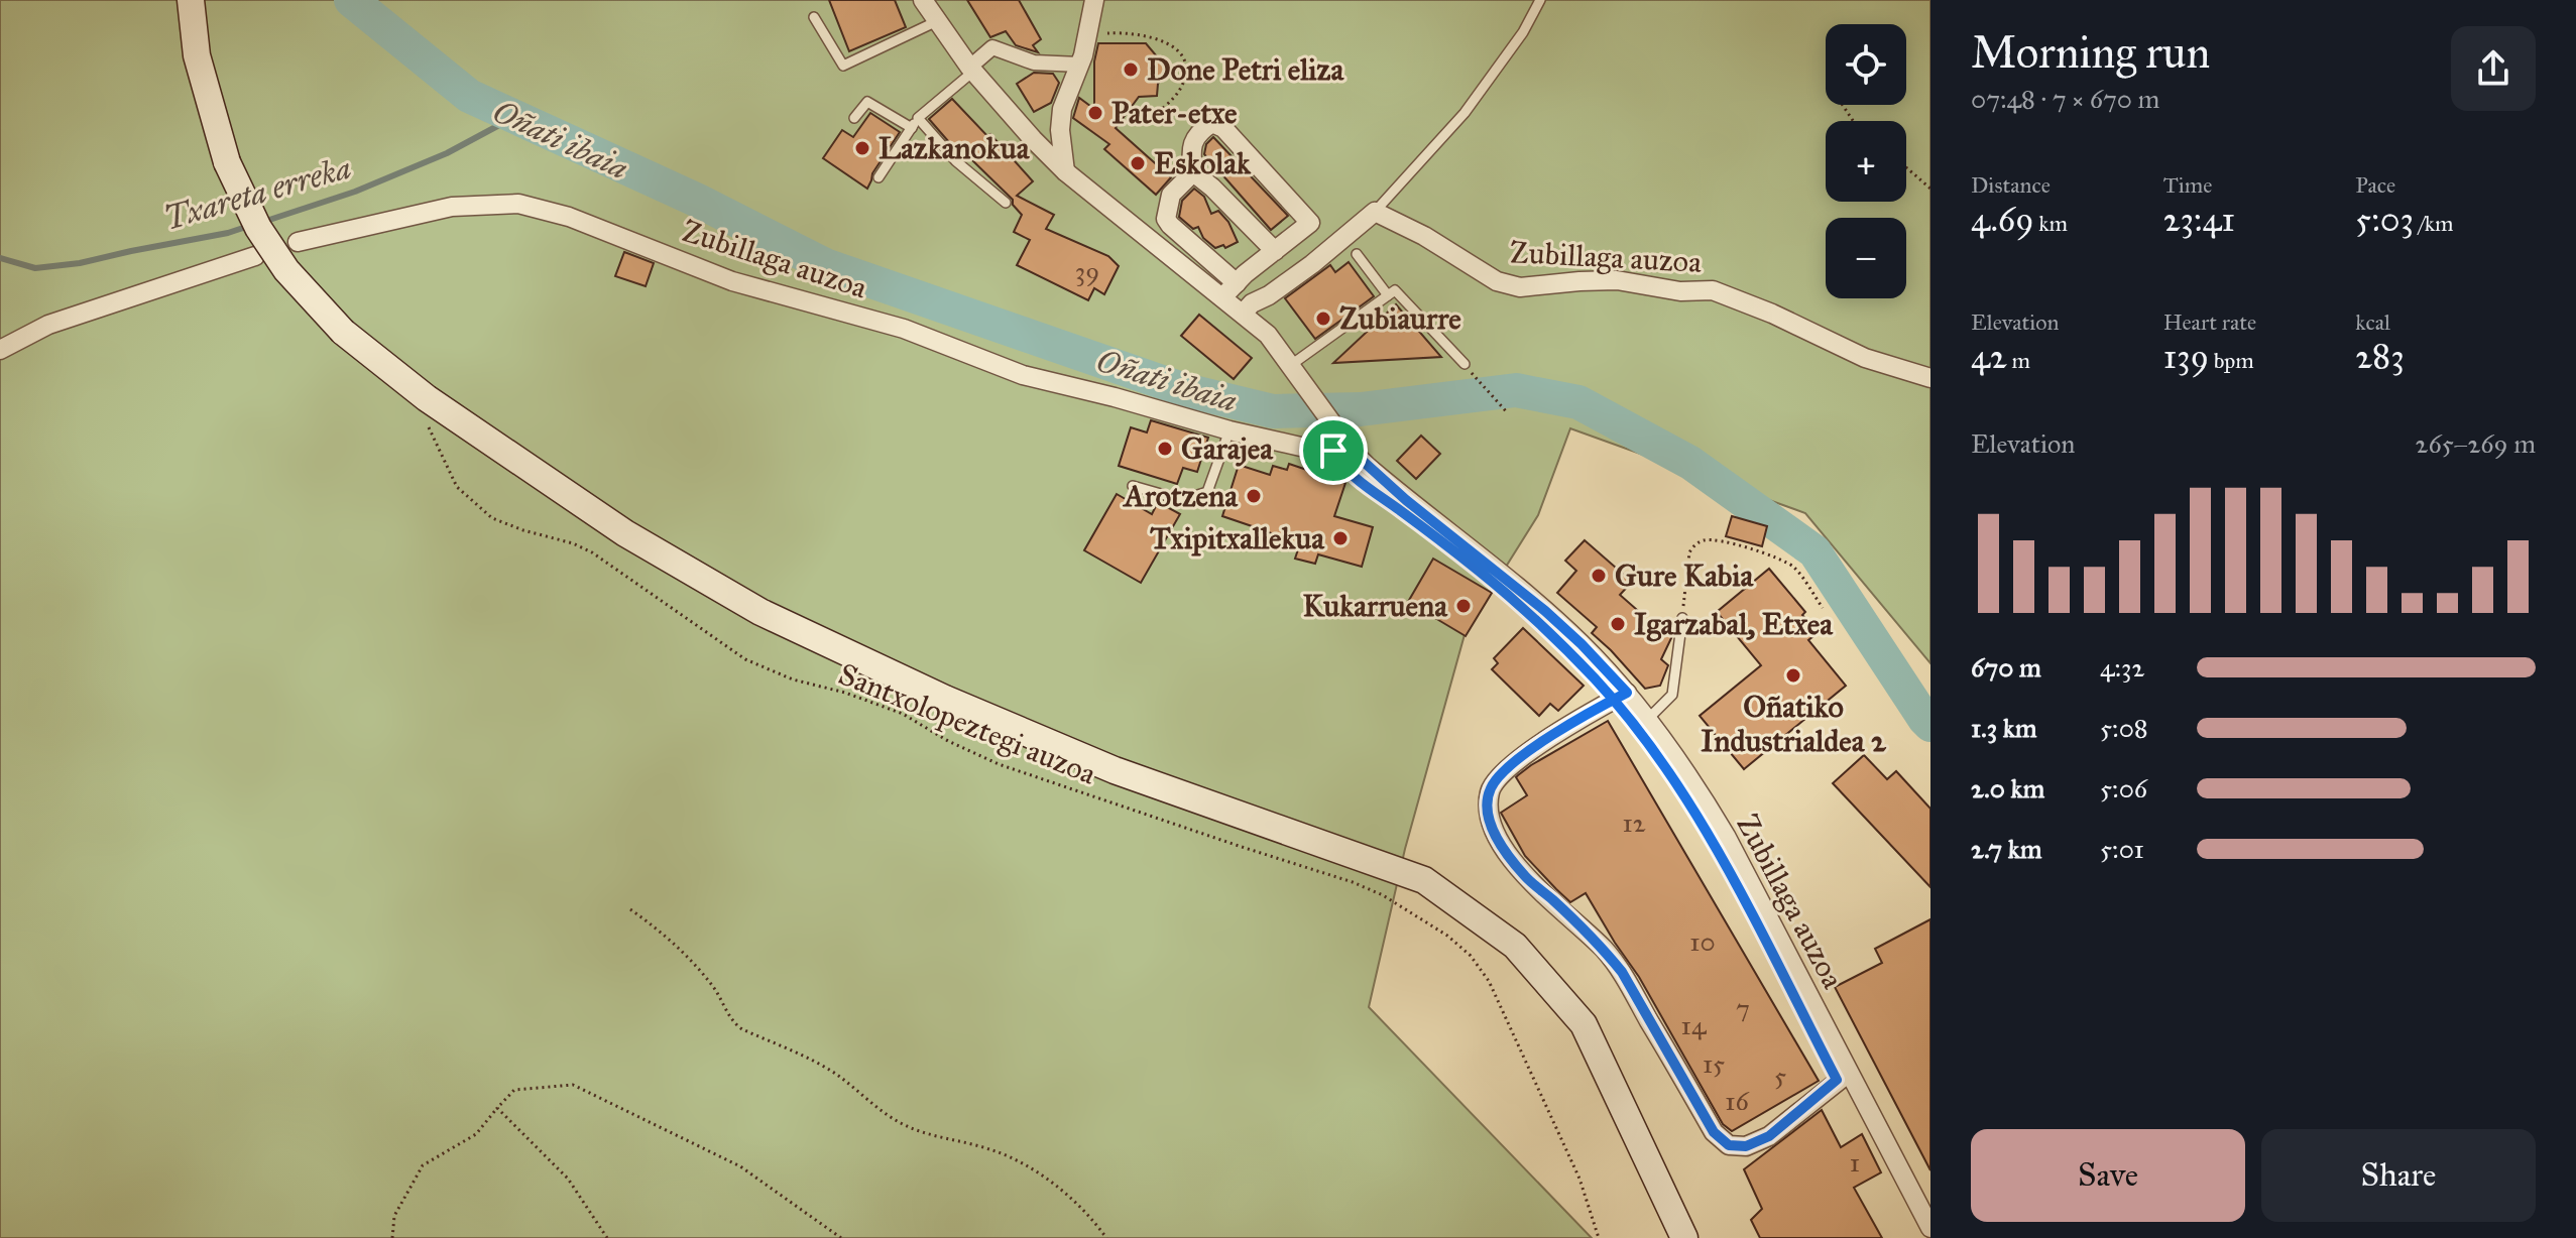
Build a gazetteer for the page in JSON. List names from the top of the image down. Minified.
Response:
{"streets":{"street":["Zubillaga auzoa"],"path":["Santxolopeztegi auzoa"]},"water":["Oñati ibaia","Txareta erreka"],"places":["Done Petri eliza","Pater-etxe","Lazkanokua","Eskolak","Zubiaurre","Garajea","Arotzena","Txipitxallekua","Gure Kabia","Kukarruena","Igarzabal, Etxea","Oñatiko Industrialdea 2"],"house_numbers":["39","12","10","7","14","15","5","16","1"],"page":{"heading":["Morning run","07:48 · 7 × 670 m"],"map_buttons":["+","−"],"stats":[["Distance","4.69 km"],["Time","23:41"],["Pace","5:03 /km"],["Elevation","42 m"],["Heart rate","139 bpm"],["kcal","283"]],"chart":["Elevation","265–269 m"],"list":[{"name":"670 m","note":"4:32"},{"name":"1.3 km","note":"5:08"},{"name":"2.0 km","note":"5:06"},{"name":"2.7 km","note":"5:01"}],"buttons":["Save","Share"]}}
